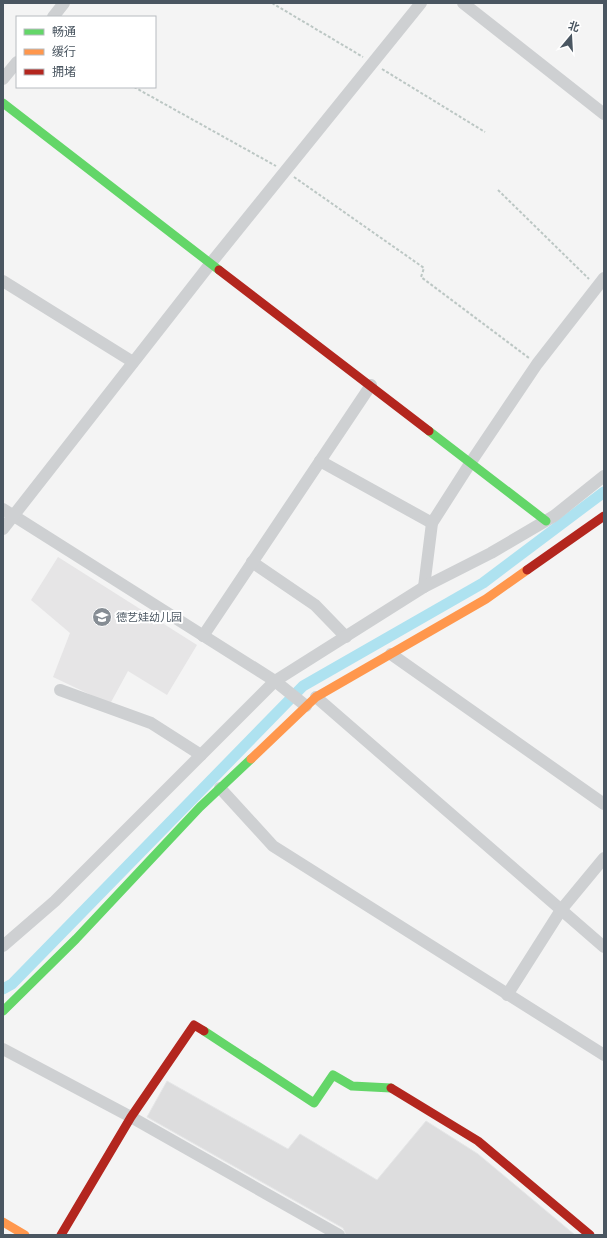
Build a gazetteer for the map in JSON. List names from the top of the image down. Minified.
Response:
{"places":{"school or university":["德艺娃幼儿园"]},"legend":["畅通","缓行","拥堵"],"north":"top"}
